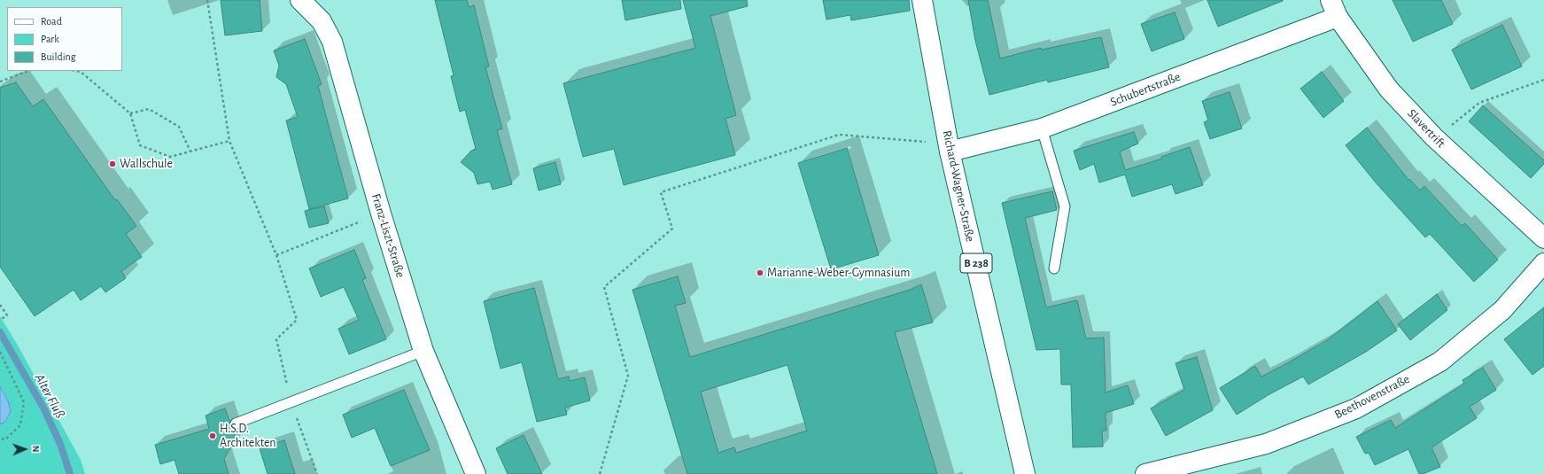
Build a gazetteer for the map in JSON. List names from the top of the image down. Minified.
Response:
{"streets":{"street":["Schubertstraße","Slavertrift","Richard-Wagner-Straße","Franz-Liszt-Straße","B 238","Beethovenstraße"]},"crossings":[["Schubertstraße","Slavertrift"],["Schubertstraße","Richard-Wagner-Straße"]],"water":["Alter Fluß"],"places":["Wallschule","Marianne-Weber-Gymnasium","H.S.D. Architekten"],"legend":["Road","Park","Building"],"north":"right"}
